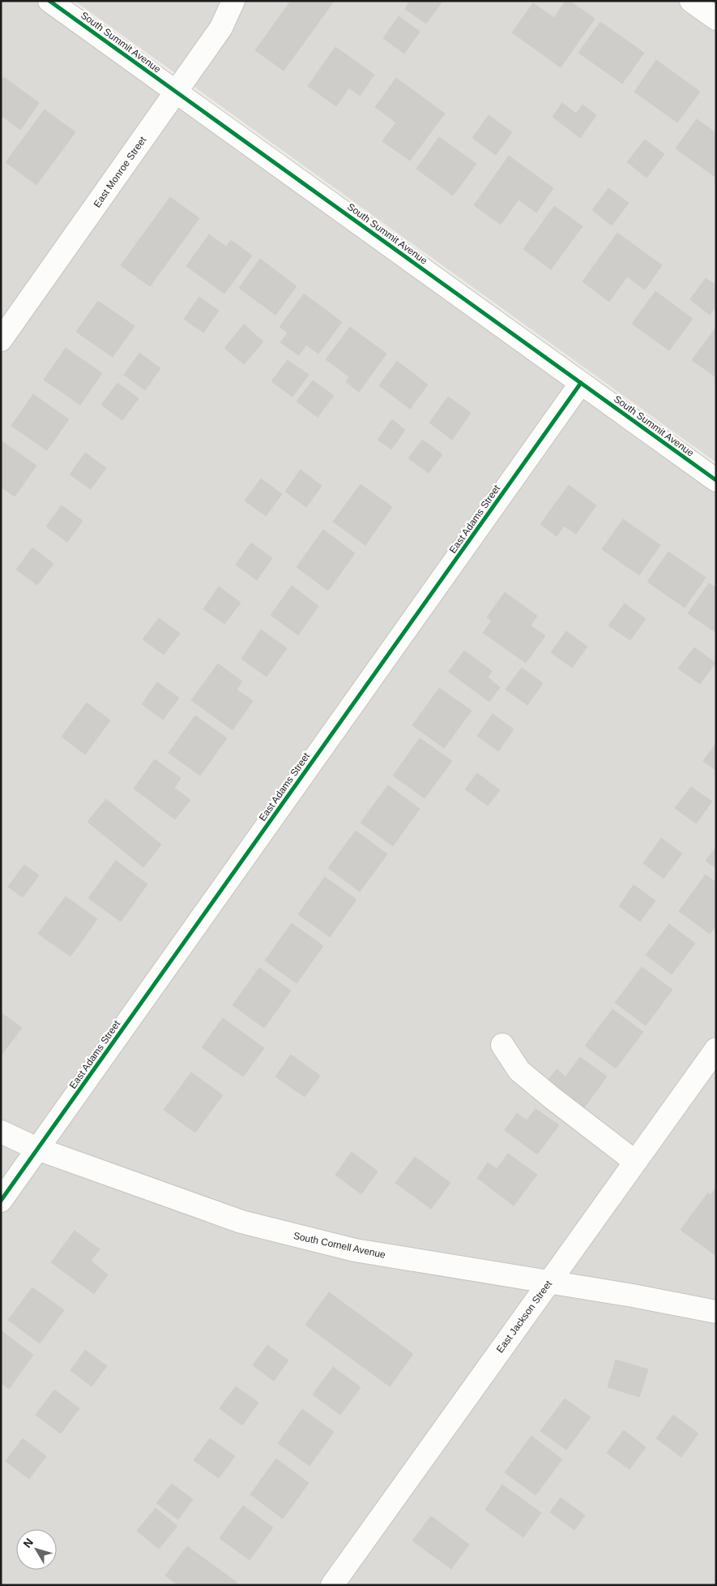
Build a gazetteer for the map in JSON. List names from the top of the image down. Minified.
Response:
{"streets":{"street":["South Summit Avenue","East Monroe Street","East Adams Street","South Cornell Avenue","East Jackson Street"]},"crossings":[["South Summit Avenue","East Monroe Street"],["South Summit Avenue","East Adams Street"],["East Adams Street","South Cornell Avenue"],["South Cornell Avenue","East Jackson Street"]],"north":"top left"}
